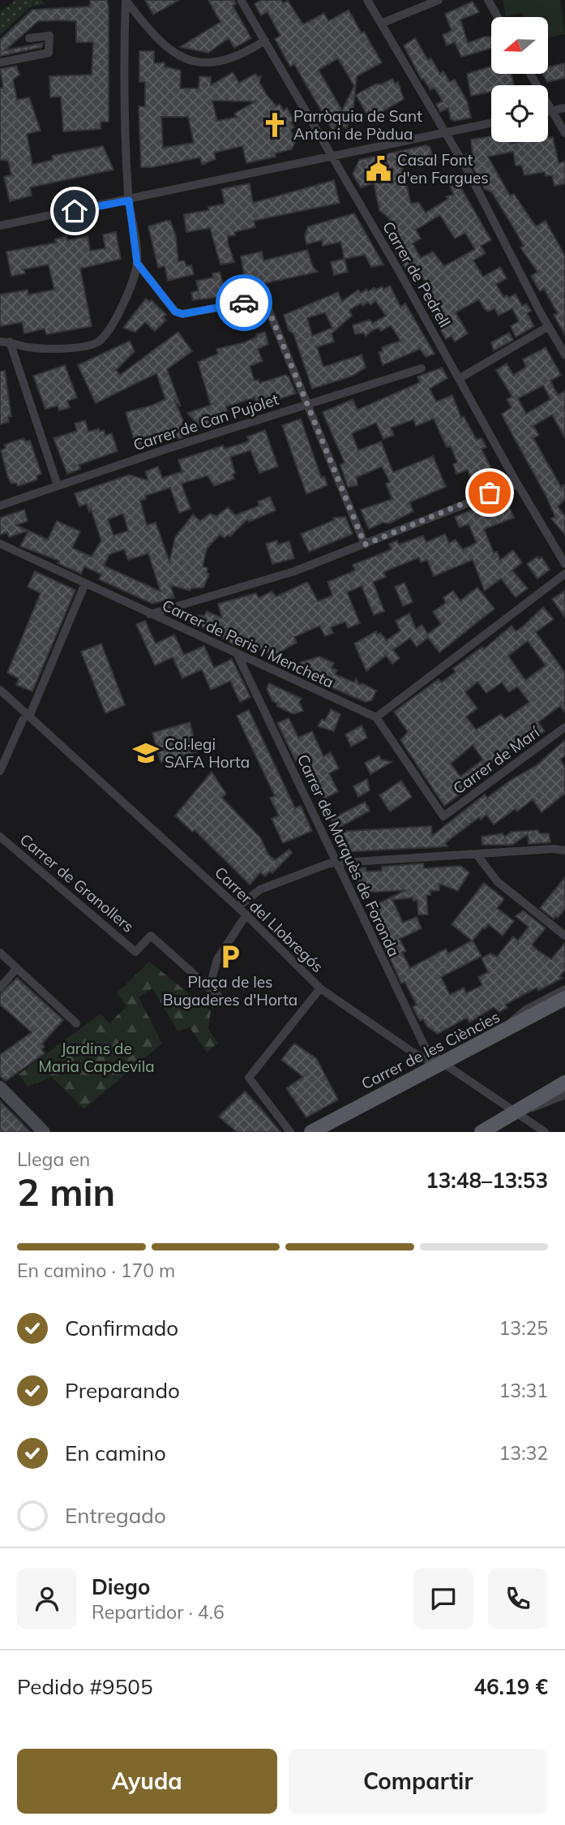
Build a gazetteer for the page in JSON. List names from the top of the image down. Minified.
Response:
{"streets":{"main road":["Carrer de les Ciències"],"street":["Carrer de Pedrell","Carrer de Can Pujolet","Carrer de Peris i Mencheta","Carrer de Marí","Carrer del Marquès de Foronda","Carrer de Granollers","Carrer del Llobregós"]},"crossings":[["Carrer de Peris i Mencheta","Carrer de Marí"],["Carrer de Peris i Mencheta","Carrer del Marquès de Foronda"],["Carrer del Marquès de Foronda","Carrer del Llobregós"],["Carrer del Marquès de Foronda","Carrer de les Ciències"],["Carrer del Llobregós","Carrer de les Ciències"]],"parks":["Jardins de Maria Capdevila"],"places":{"church":["Parròquia de Sant Antoni de Pàdua"],"public building":["Casal Font d'en Fargues"],"school or university":["Col·legi SAFA Horta"],"parking":["Plaça de les Bugaderes d'Horta"]},"north":"left","page":{"heading":["2 min","Llega en","13:48–13:53"],"panel":["Diego","Repartidor · 4.6","Pedido #9505","46.19 €"],"bar":"En camino · 170 m","list":[["Confirmado","13:25"],["Preparando","13:31"],["En camino","13:32"],"Entregado"],"buttons":["Ayuda","Compartir"]}}
